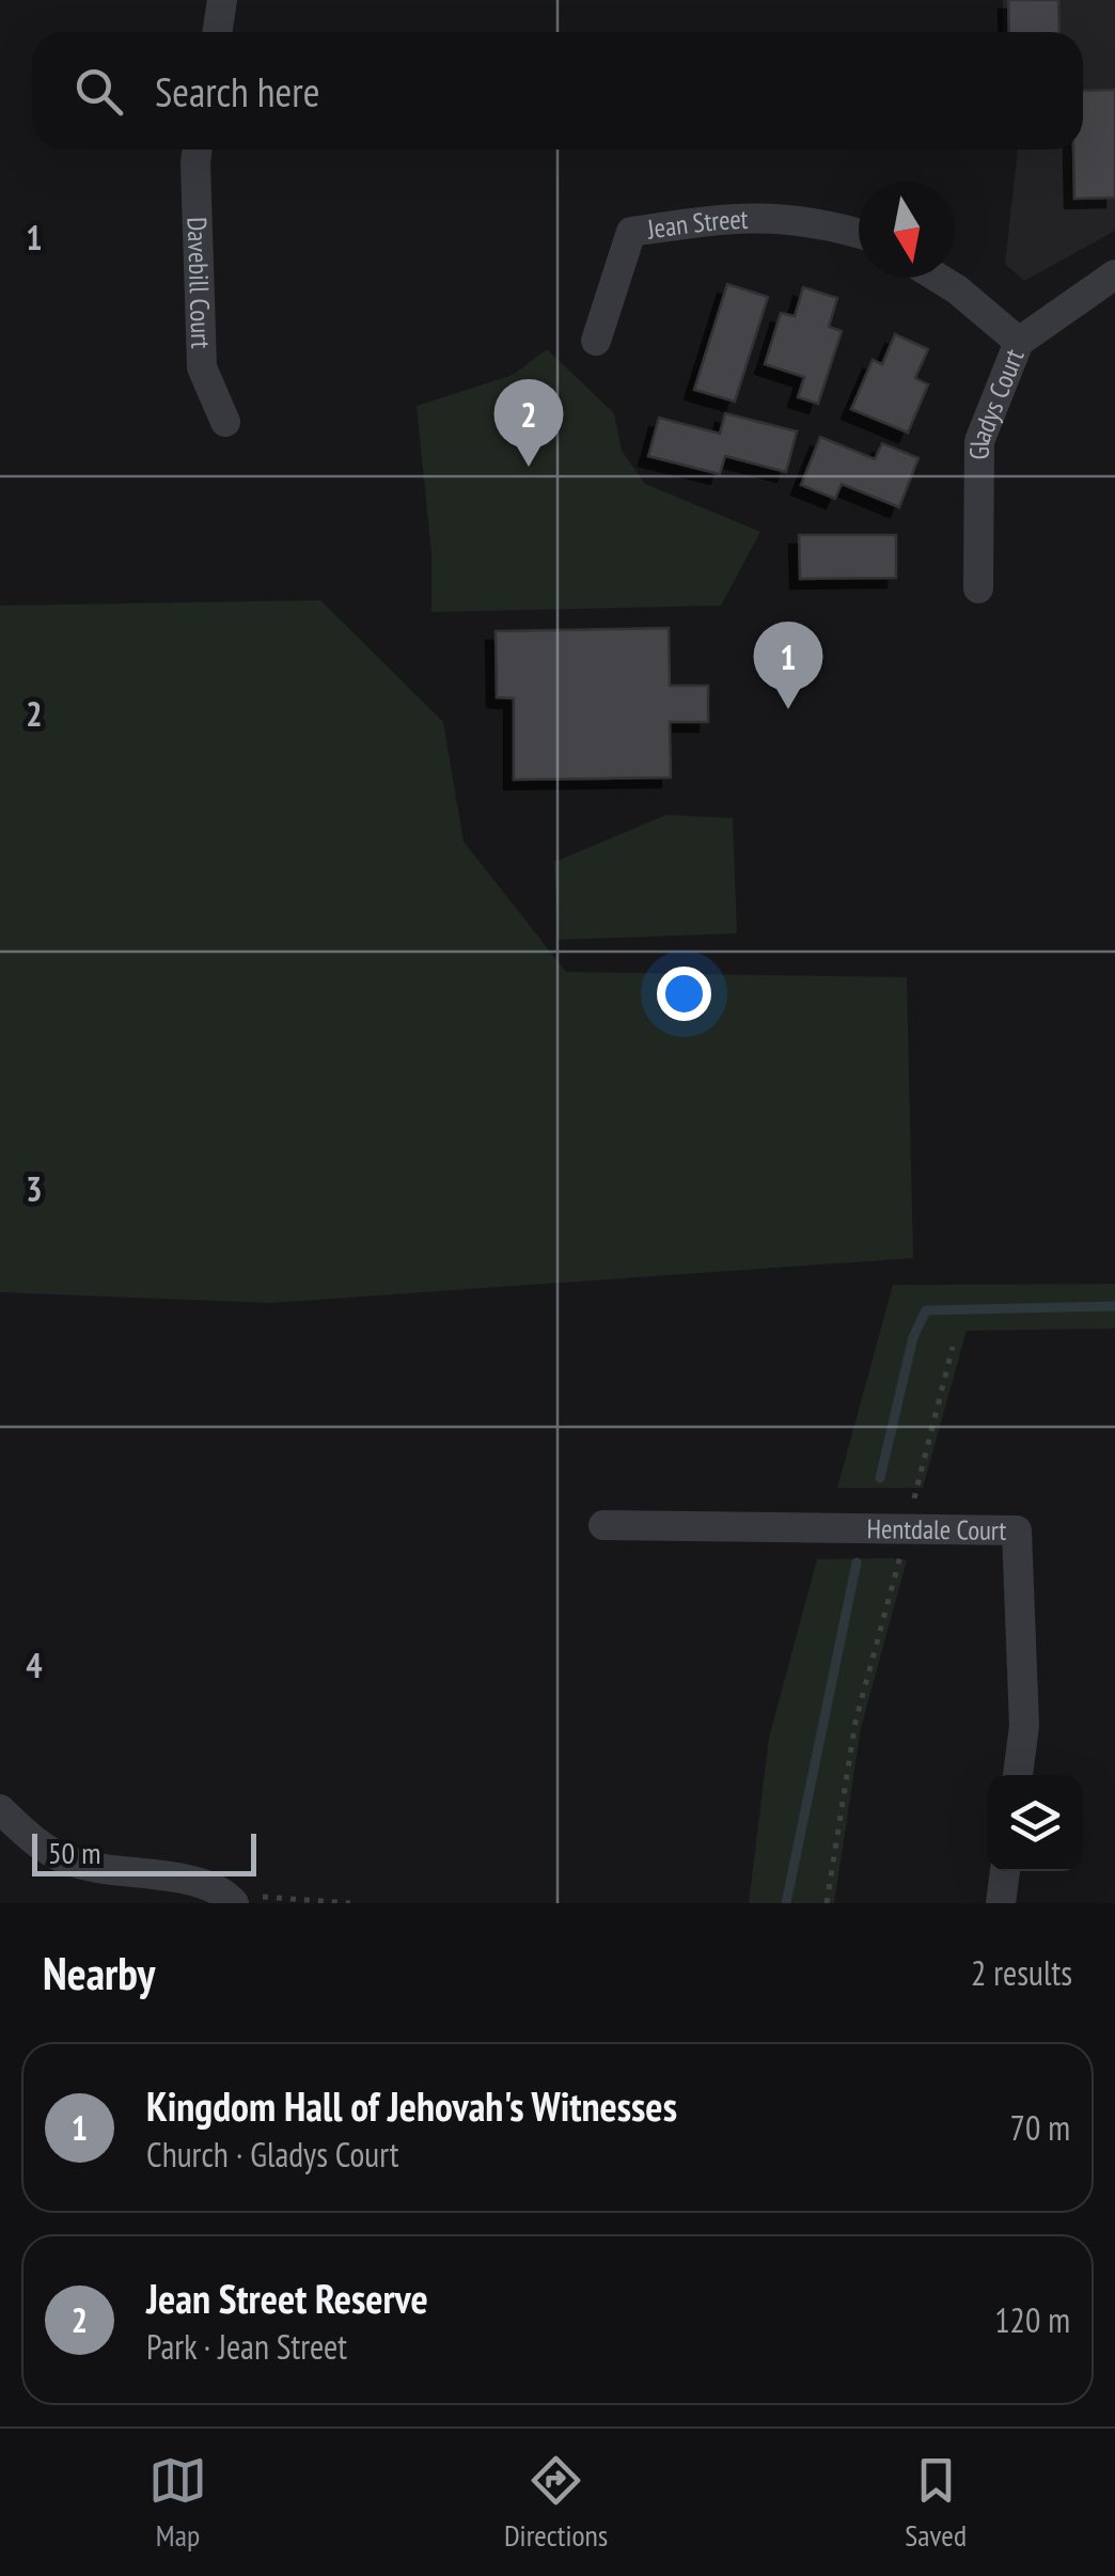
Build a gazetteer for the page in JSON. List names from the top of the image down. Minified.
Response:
{"streets":{"street":["Jean Street","Davebill Court","Gladys Court","Hentdale Court"]},"scale_bar":"50 m","north":"bottom","page":{"search":"Search here","pins":["2","1"],"scale":"50 m","heading":["Nearby","2 results"],"list":[{"mark":"1","name":"Kingdom Hall of Jehovah's Witnesses","note":"Church · Gladys Court","value":"70 m"},{"mark":"2","name":"Jean Street Reserve","note":"Park · Jean Street","value":"120 m"}],"nav":["Map","Directions","Saved"]},"grid":{"rows":["1","2","3","4"]}}
